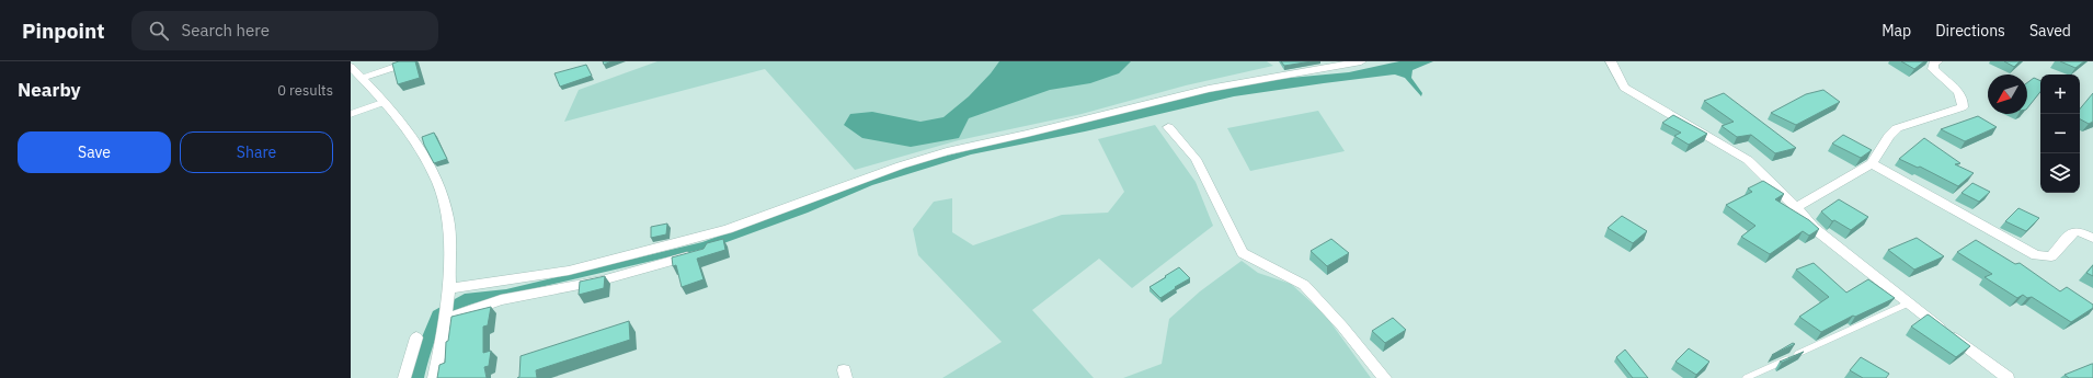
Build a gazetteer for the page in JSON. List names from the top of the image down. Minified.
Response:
{"north":"bottom left","page":{"header":"Pinpoint","search":"Search here","nav":["Map","Directions","Saved"],"heading":["Nearby","0 results"],"map_buttons":["+","−"],"buttons":["Save","Share"]}}
